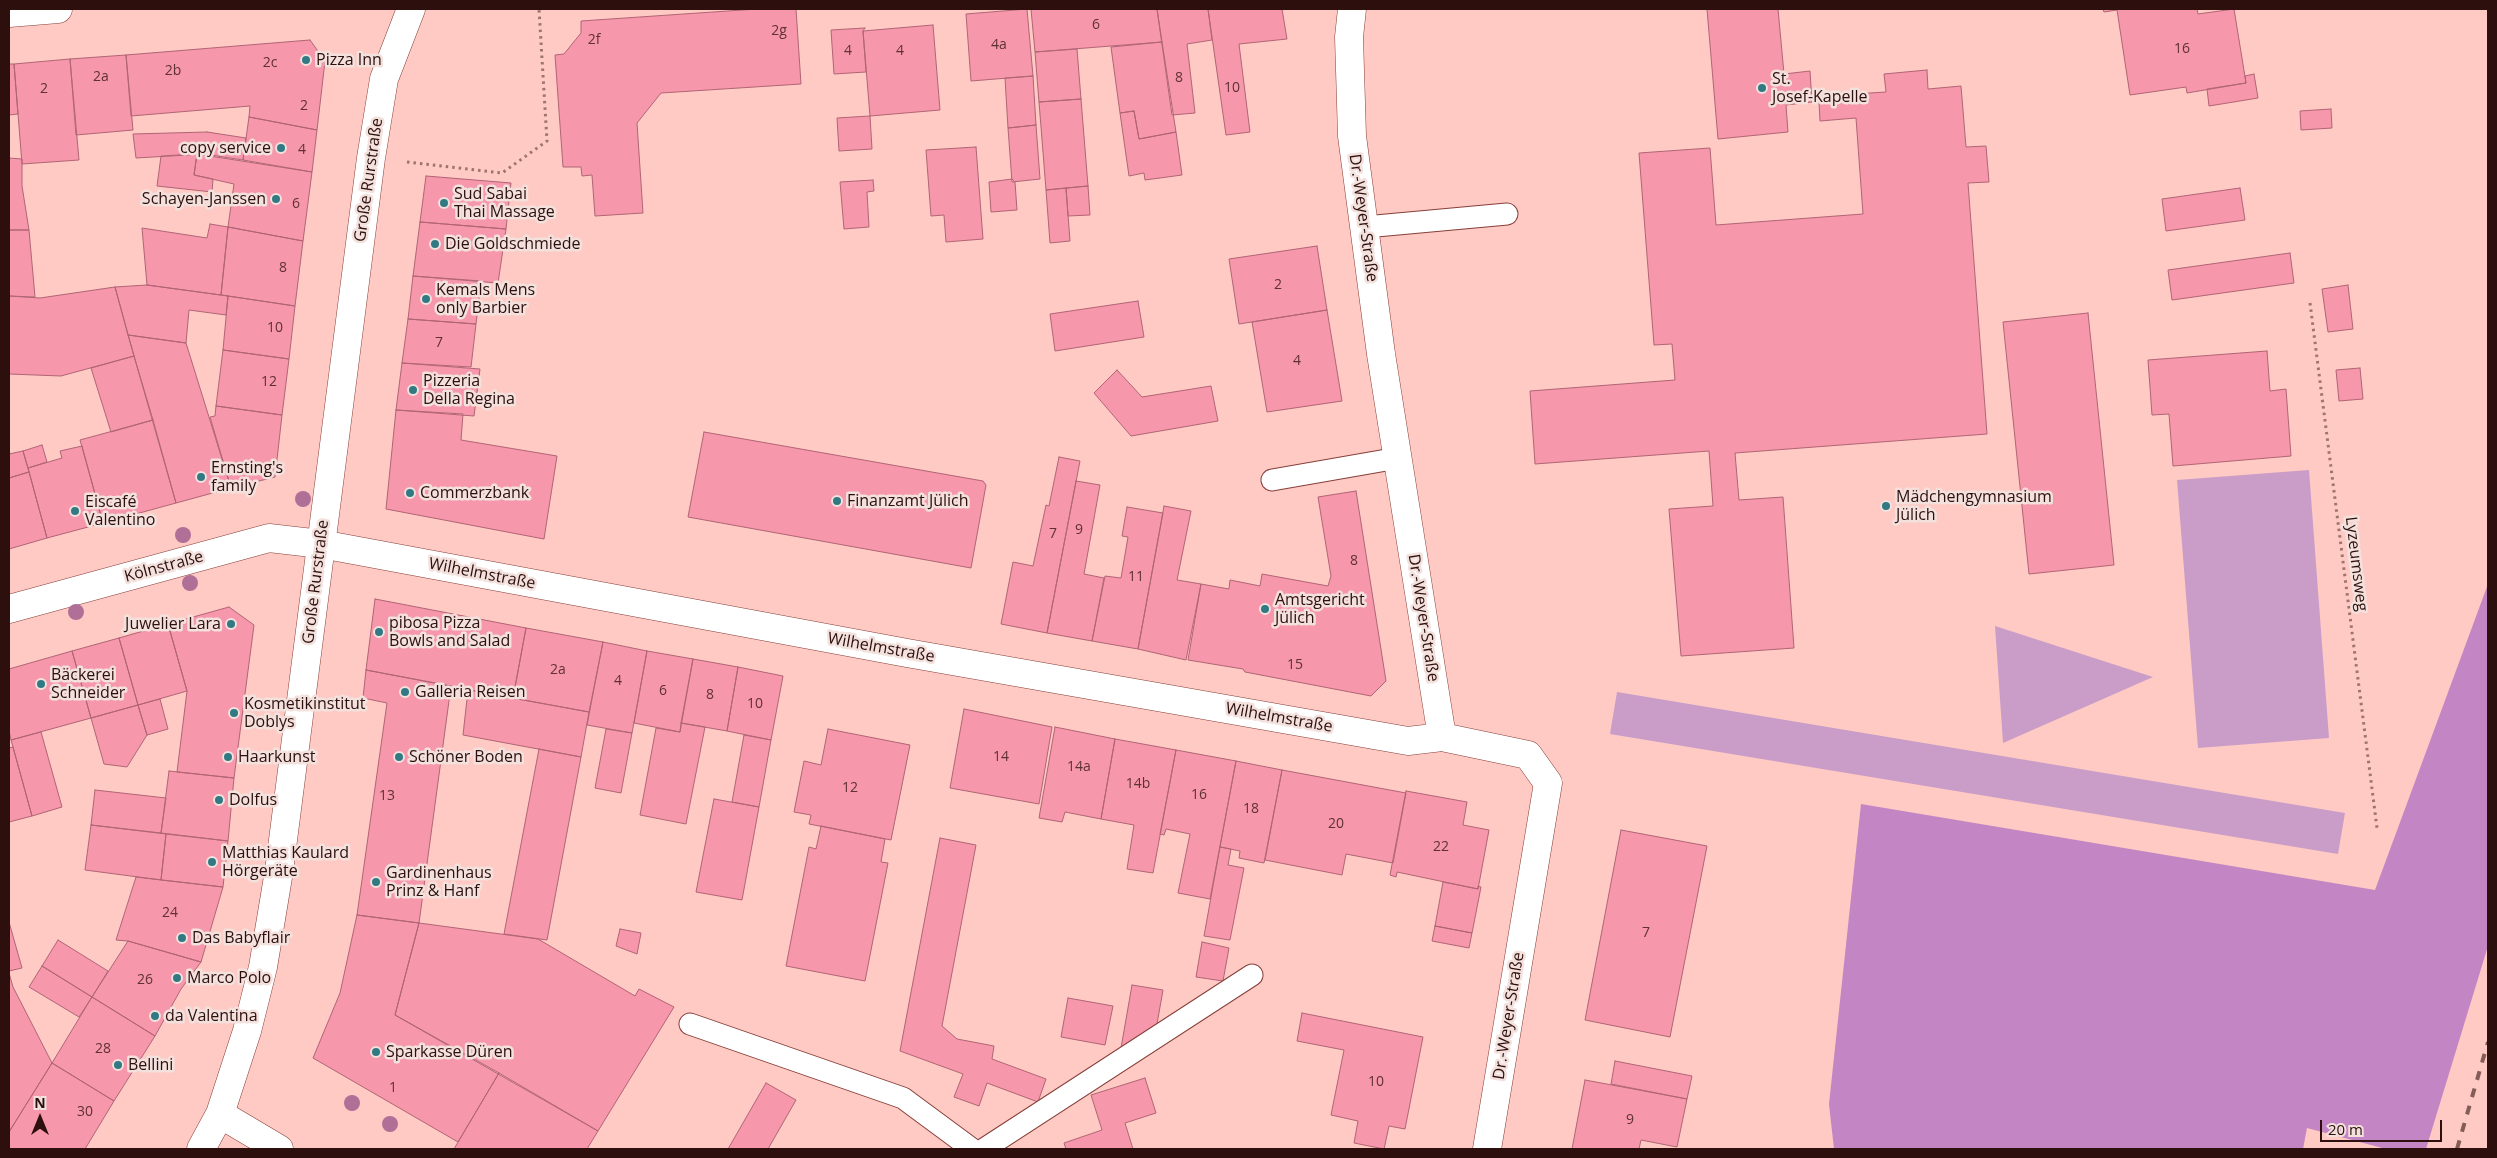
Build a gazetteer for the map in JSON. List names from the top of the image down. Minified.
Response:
{"streets":{"street":["Große Rurstraße","Dr.-Weyer-Straße","Kölnstraße","Wilhelmstraße"],"path":["Lyzeumsweg"]},"crossings":[["Große Rurstraße","Kölnstraße"],["Große Rurstraße","Wilhelmstraße"],["Dr.-Weyer-Straße","Wilhelmstraße"],["Kölnstraße","Wilhelmstraße"]],"places":["Pizza Inn","St. Josef-Kapelle","copy service","Schayen-Janssen","Sud Sabai Thai Massage","Die Goldschmiede","Kemals Mens only Barbier","Pizzeria Della Regina","Ernsting's family","Commerzbank","Finanzamt Jülich","Mädchengymnasium Jülich","Eiscafé Valentino","Amtsgericht Jülich","Juwelier Lara","pibosa Pizza Bowls and Salad","Bäckerei Schneider","Galleria Reisen","Kosmetikinstitut Doblys","Haarkunst","Schöner Boden","Dolfus","Matthias Kaulard Hörgeräte","Gardinenhaus Prinz & Hanf","Das Babyflair","Marco Polo","da Valentina","Sparkasse Düren","Bellini"],"house_numbers":["6","2g","2f","4a","16","4","4","2c","2b","2a","8","10","2","2","4","6","8","2","10","7","4","12","9","7","8","11","15","2a","4","6","8","10","14","14a","14b","12","16","13","18","20","22","24","7","26","28","10","1","30","9"],"scale_bar":"20 m","north":"top"}
